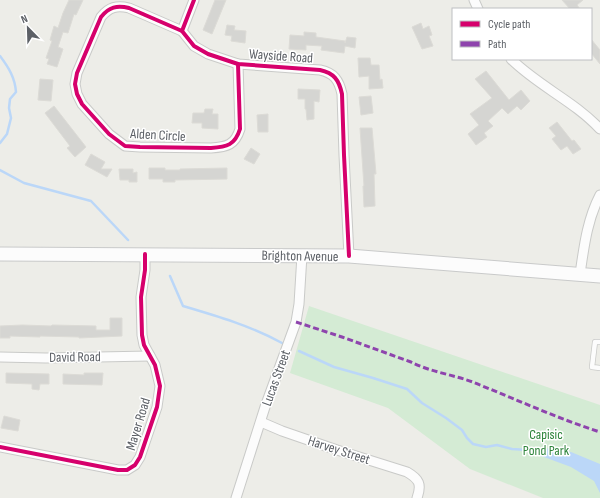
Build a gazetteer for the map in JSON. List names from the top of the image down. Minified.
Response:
{"streets":{"main road":["Brighton Avenue"],"street":["Wayside Road","Alden Circle","David Road","Lucas Street","Mayer Road","Harvey Street"]},"crossings":[["Wayside Road","Alden Circle"],["Wayside Road","Brighton Avenue"],["Brighton Avenue","Lucas Street"],["Brighton Avenue","Mayer Road"],["David Road","Mayer Road"],["Lucas Street","Harvey Street"]],"parks":["Capisic Pond Park"],"legend":["Cycle path","Path"],"north":"top left"}
